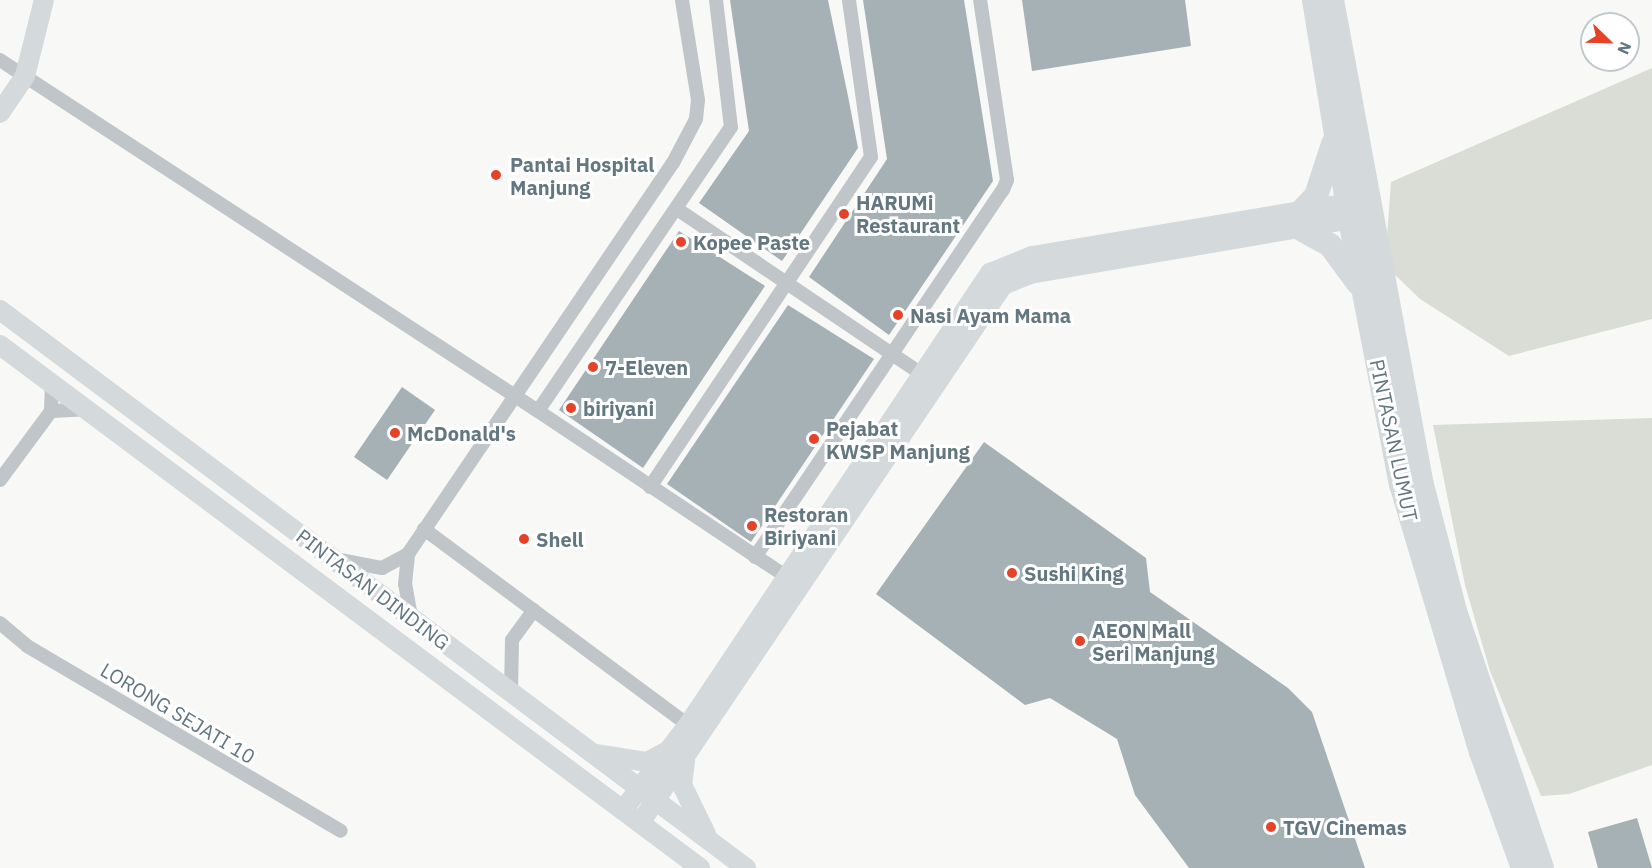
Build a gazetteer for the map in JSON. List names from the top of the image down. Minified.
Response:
{"streets":{"highway":["PINTASAN LUMUT"],"main road":["PINTASAN DINDING"],"street":["LORONG SEJATI 10"]},"places":["Pantai Hospital Manjung","HARUMi Restaurant","Kopee Paste","Nasi Ayam Mama","7-Eleven","biriyani","McDonald's","Pejabat KWSP Manjung","Restoran Biriyani","Shell","Sushi King","AEON Mall Seri Manjung","TGV Cinemas"],"north":"bottom right"}
